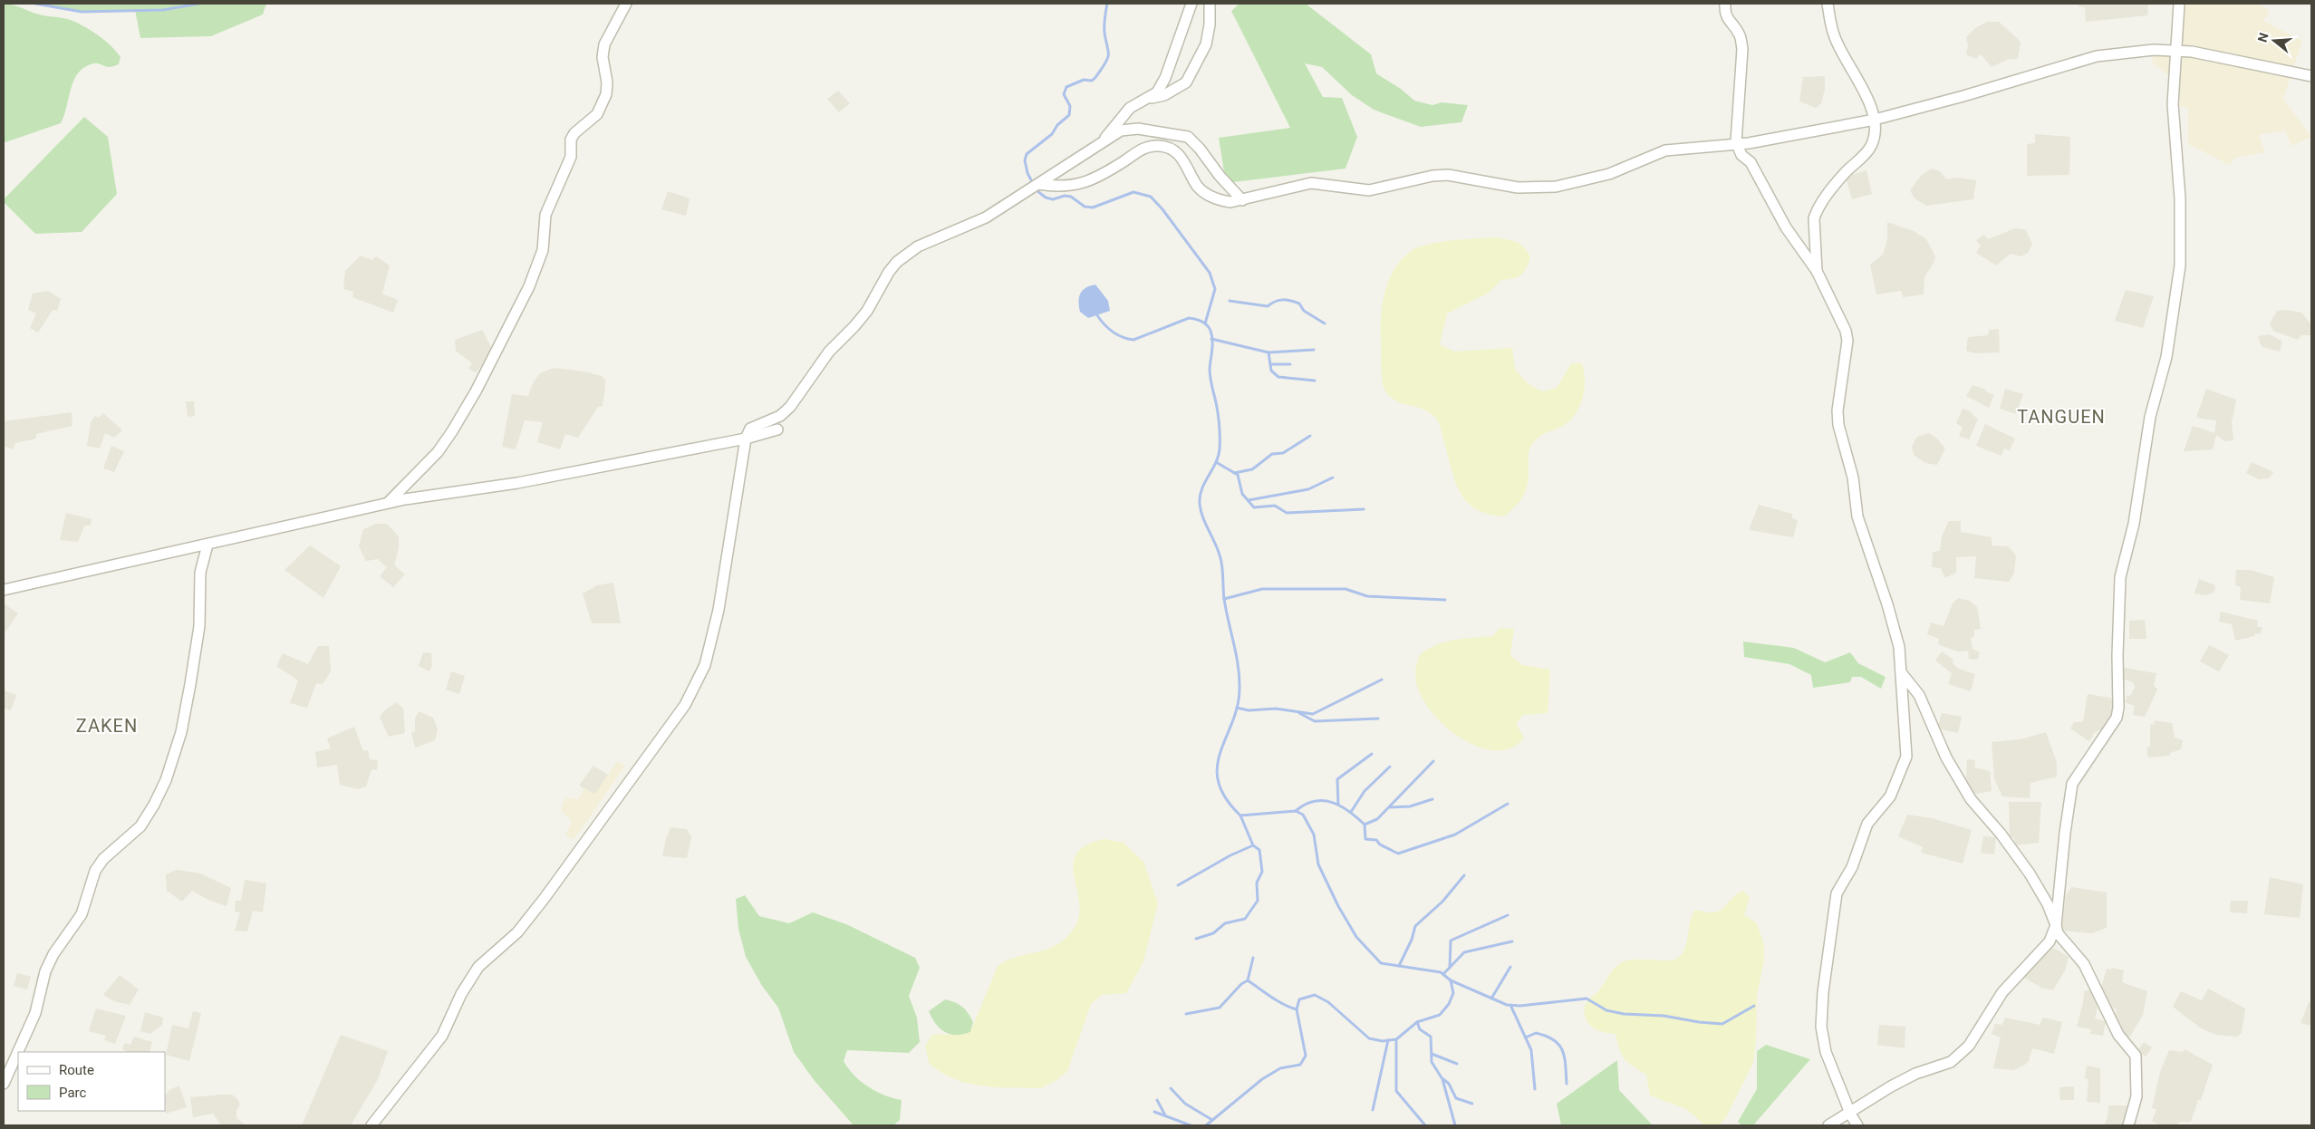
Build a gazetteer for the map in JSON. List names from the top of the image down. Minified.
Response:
{"districts":["TANGUEN","ZAKEN"],"legend":["Route","Parc"],"north":"left"}
